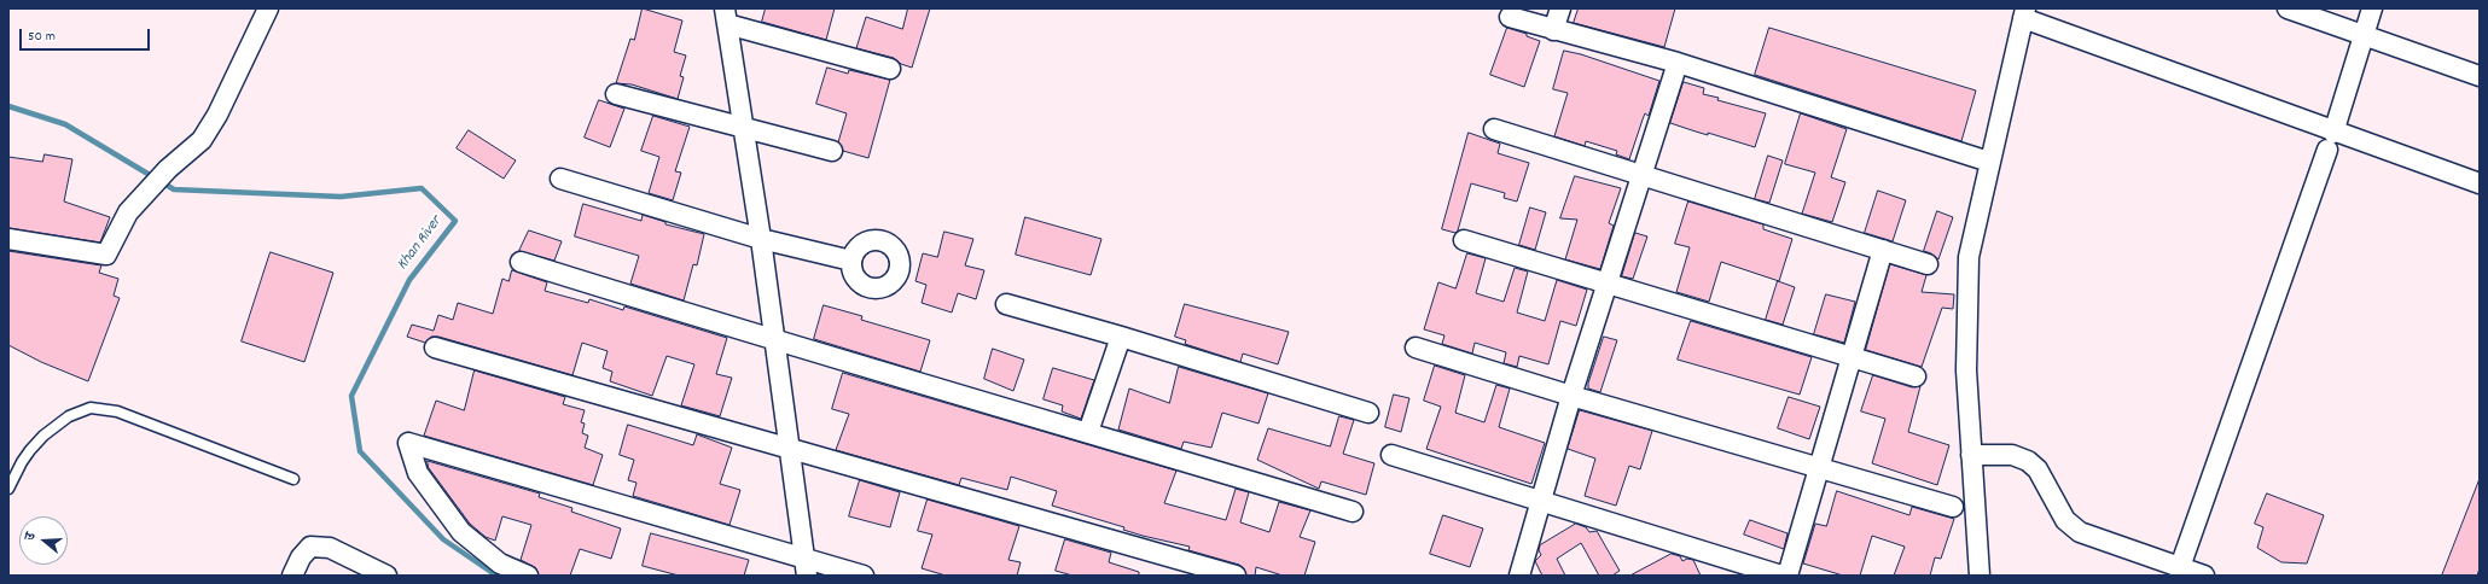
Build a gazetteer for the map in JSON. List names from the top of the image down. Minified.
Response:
{"water":["Khan River"],"scale_bar":"50 m","north":"left"}
